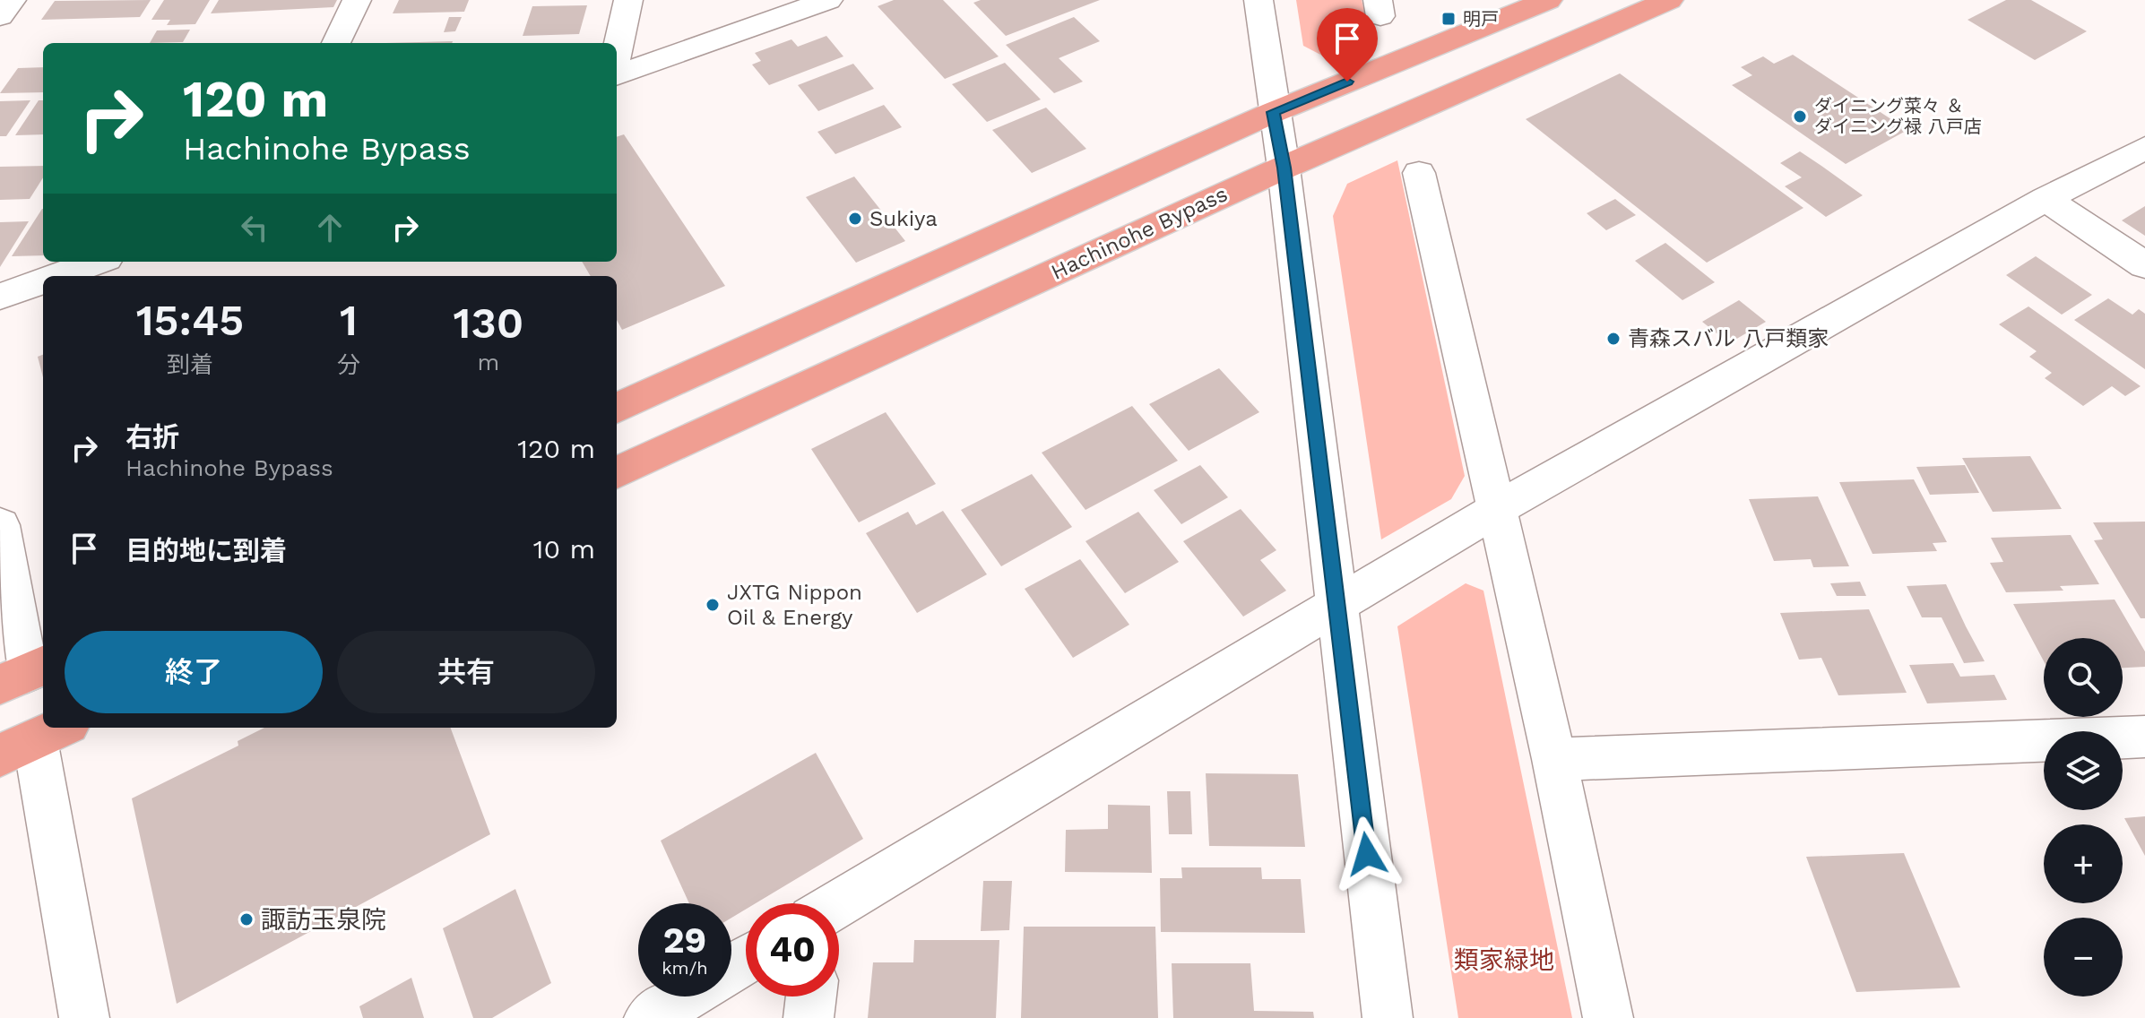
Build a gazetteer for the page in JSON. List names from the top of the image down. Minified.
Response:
{"streets":{"highway":["Hachinohe Bypass"]},"parks":["類家緑地"],"places":{"transit":["明戸"],"other":["ダイニング菜々 ＆ ダイニング禄 八戸店","Sukiya","青森スバル 八戸類家","JXTG Nippon Oil & Energy","諏訪玉泉院"]},"page":{"turn":["120 m","Hachinohe Bypass"],"eta":["15:45","到着","1","分","130","m"],"list":[{"name":"右折","note":"Hachinohe Bypass","value":"120 m"},{"name":"目的地に到着","value":"10 m"}],"buttons":["終了","共有"],"map_buttons":["+","−"],"speed":"29 km/h","limit":"40"}}
